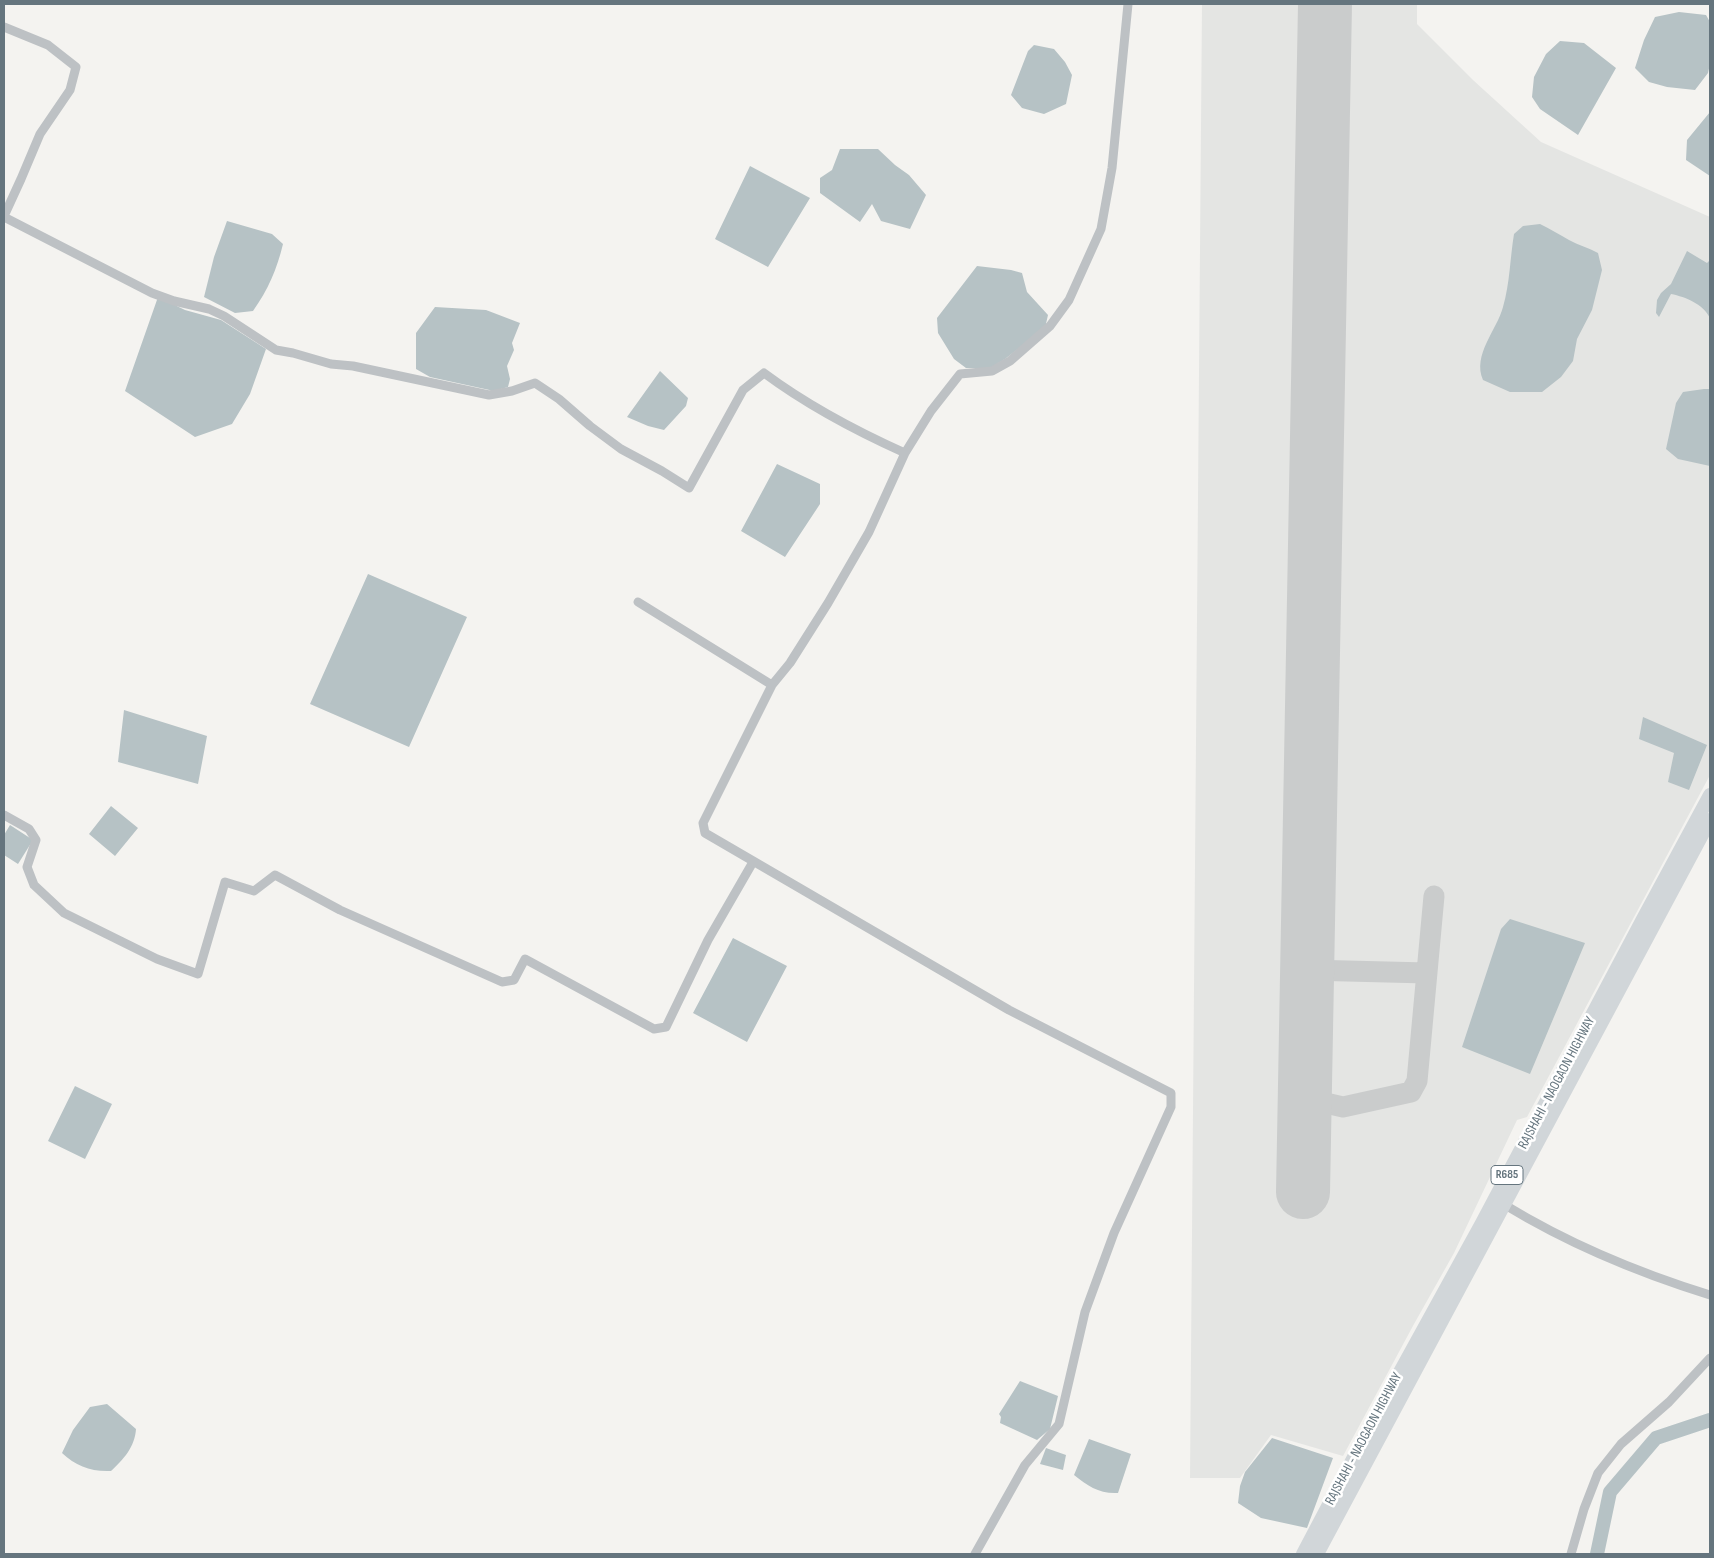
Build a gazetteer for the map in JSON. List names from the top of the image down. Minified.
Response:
{"streets":{"main road":["RAJSHAHI - NAOGAON HIGHWAY","R685"]}}
